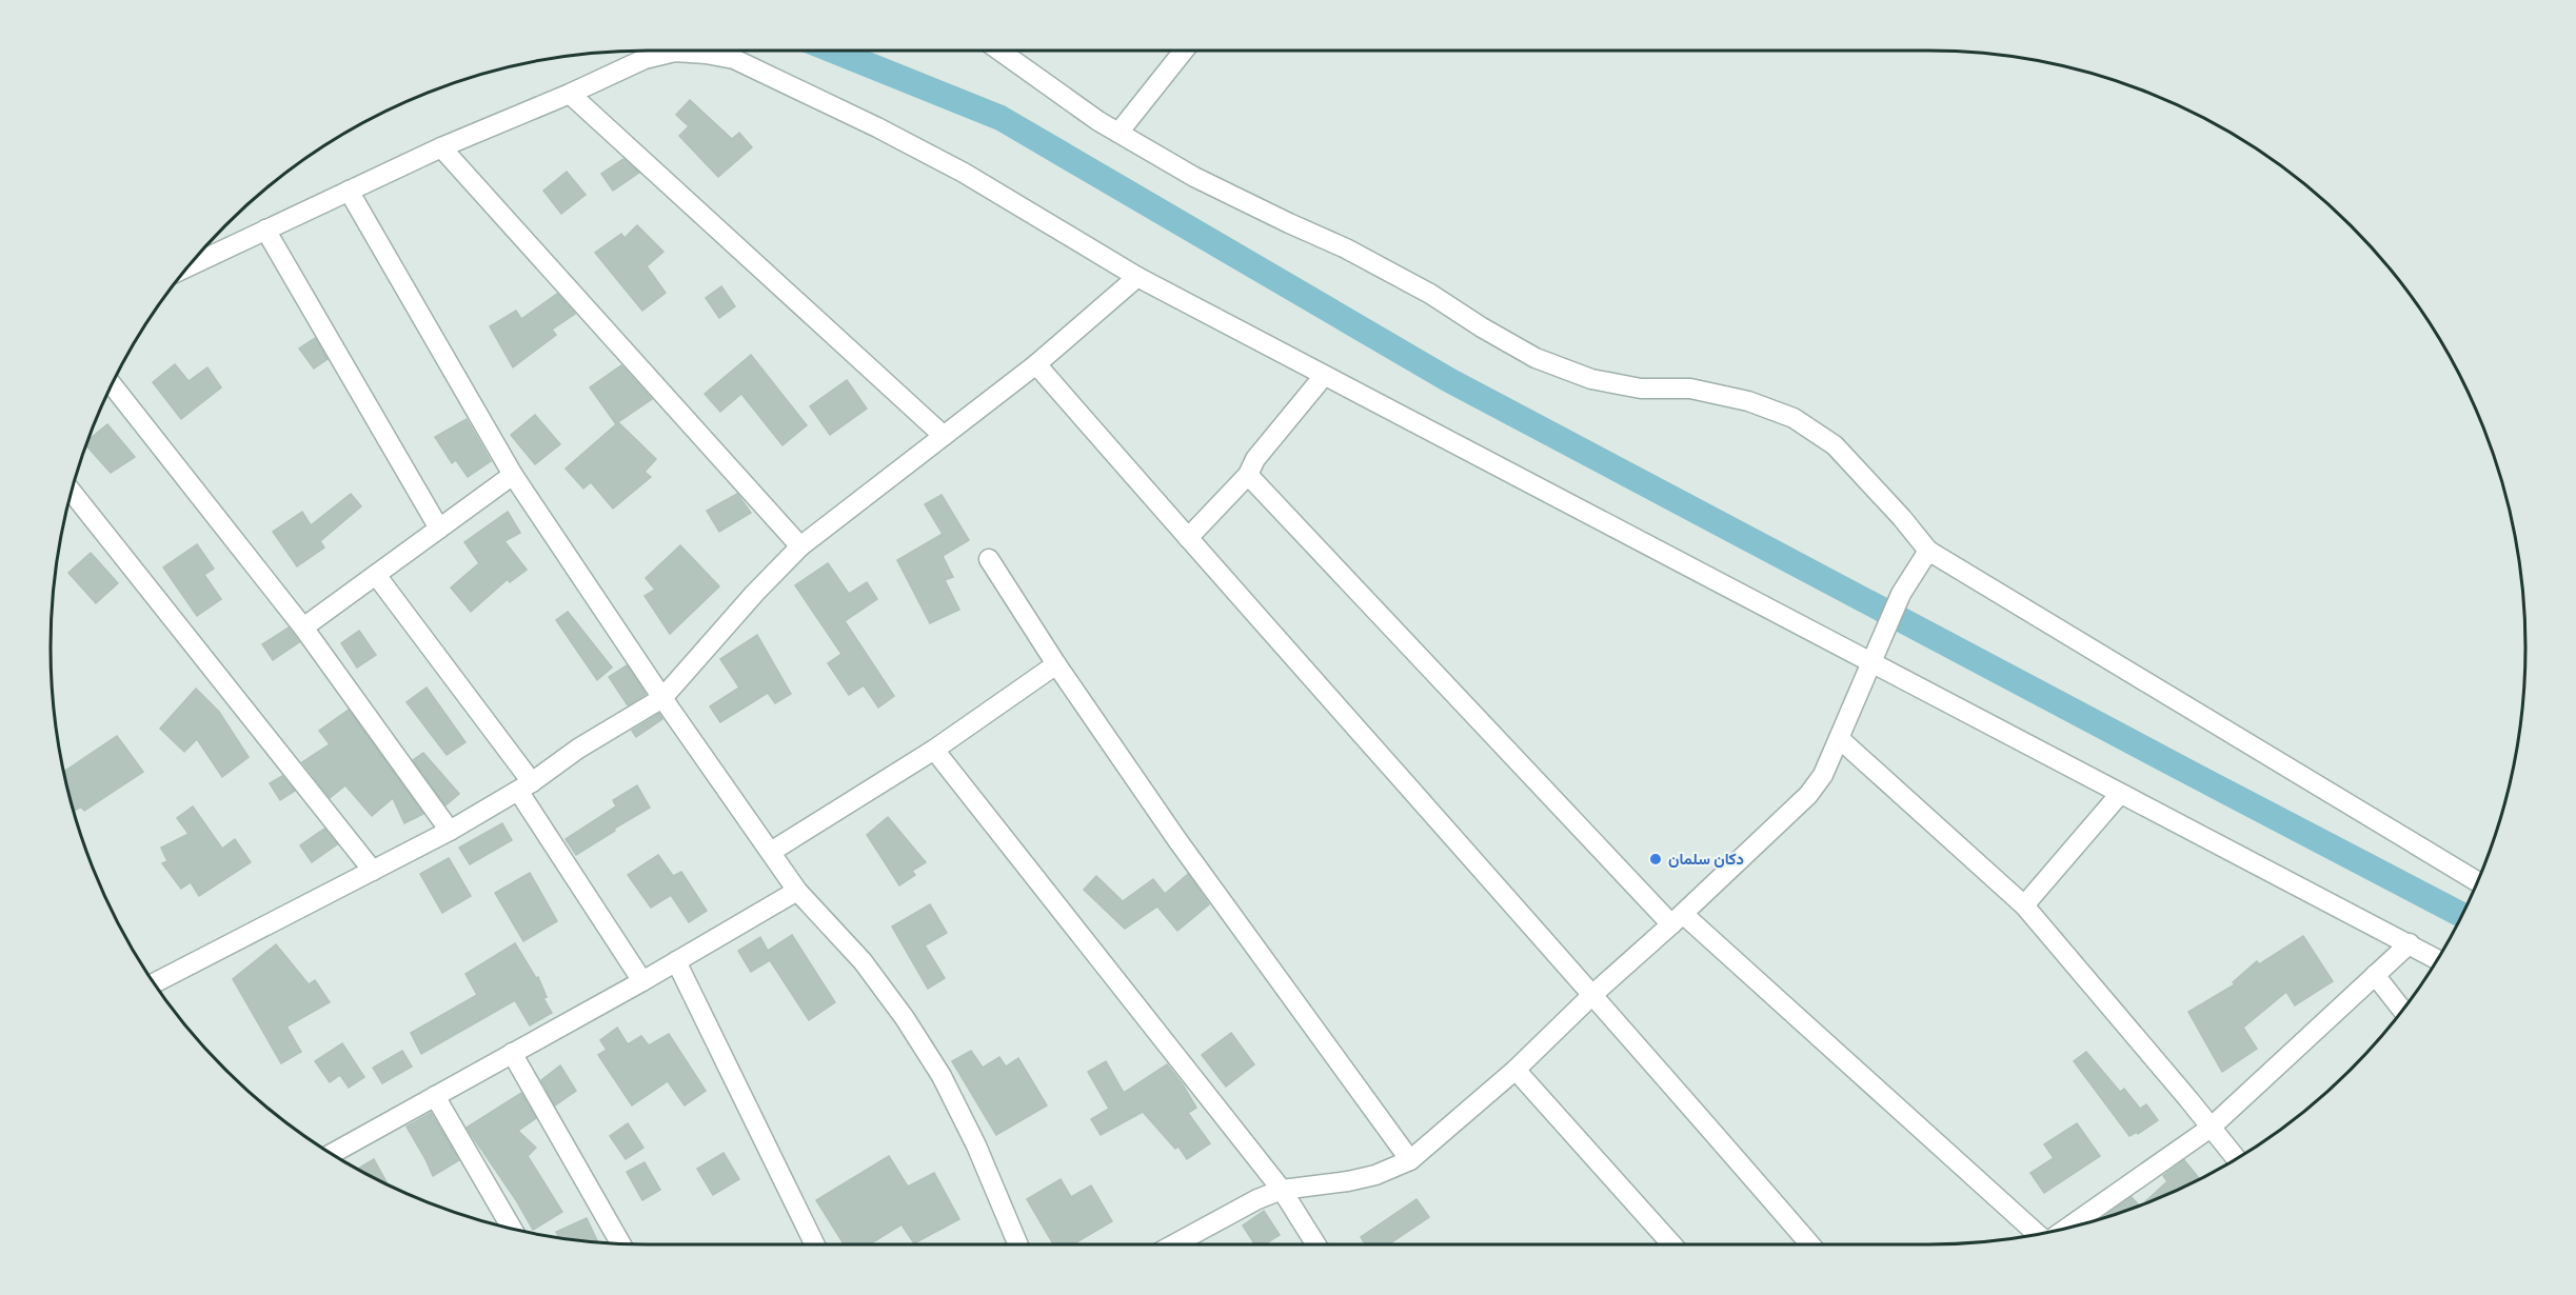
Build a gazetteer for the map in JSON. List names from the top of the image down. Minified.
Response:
{"places":["دكان سلمان"]}
